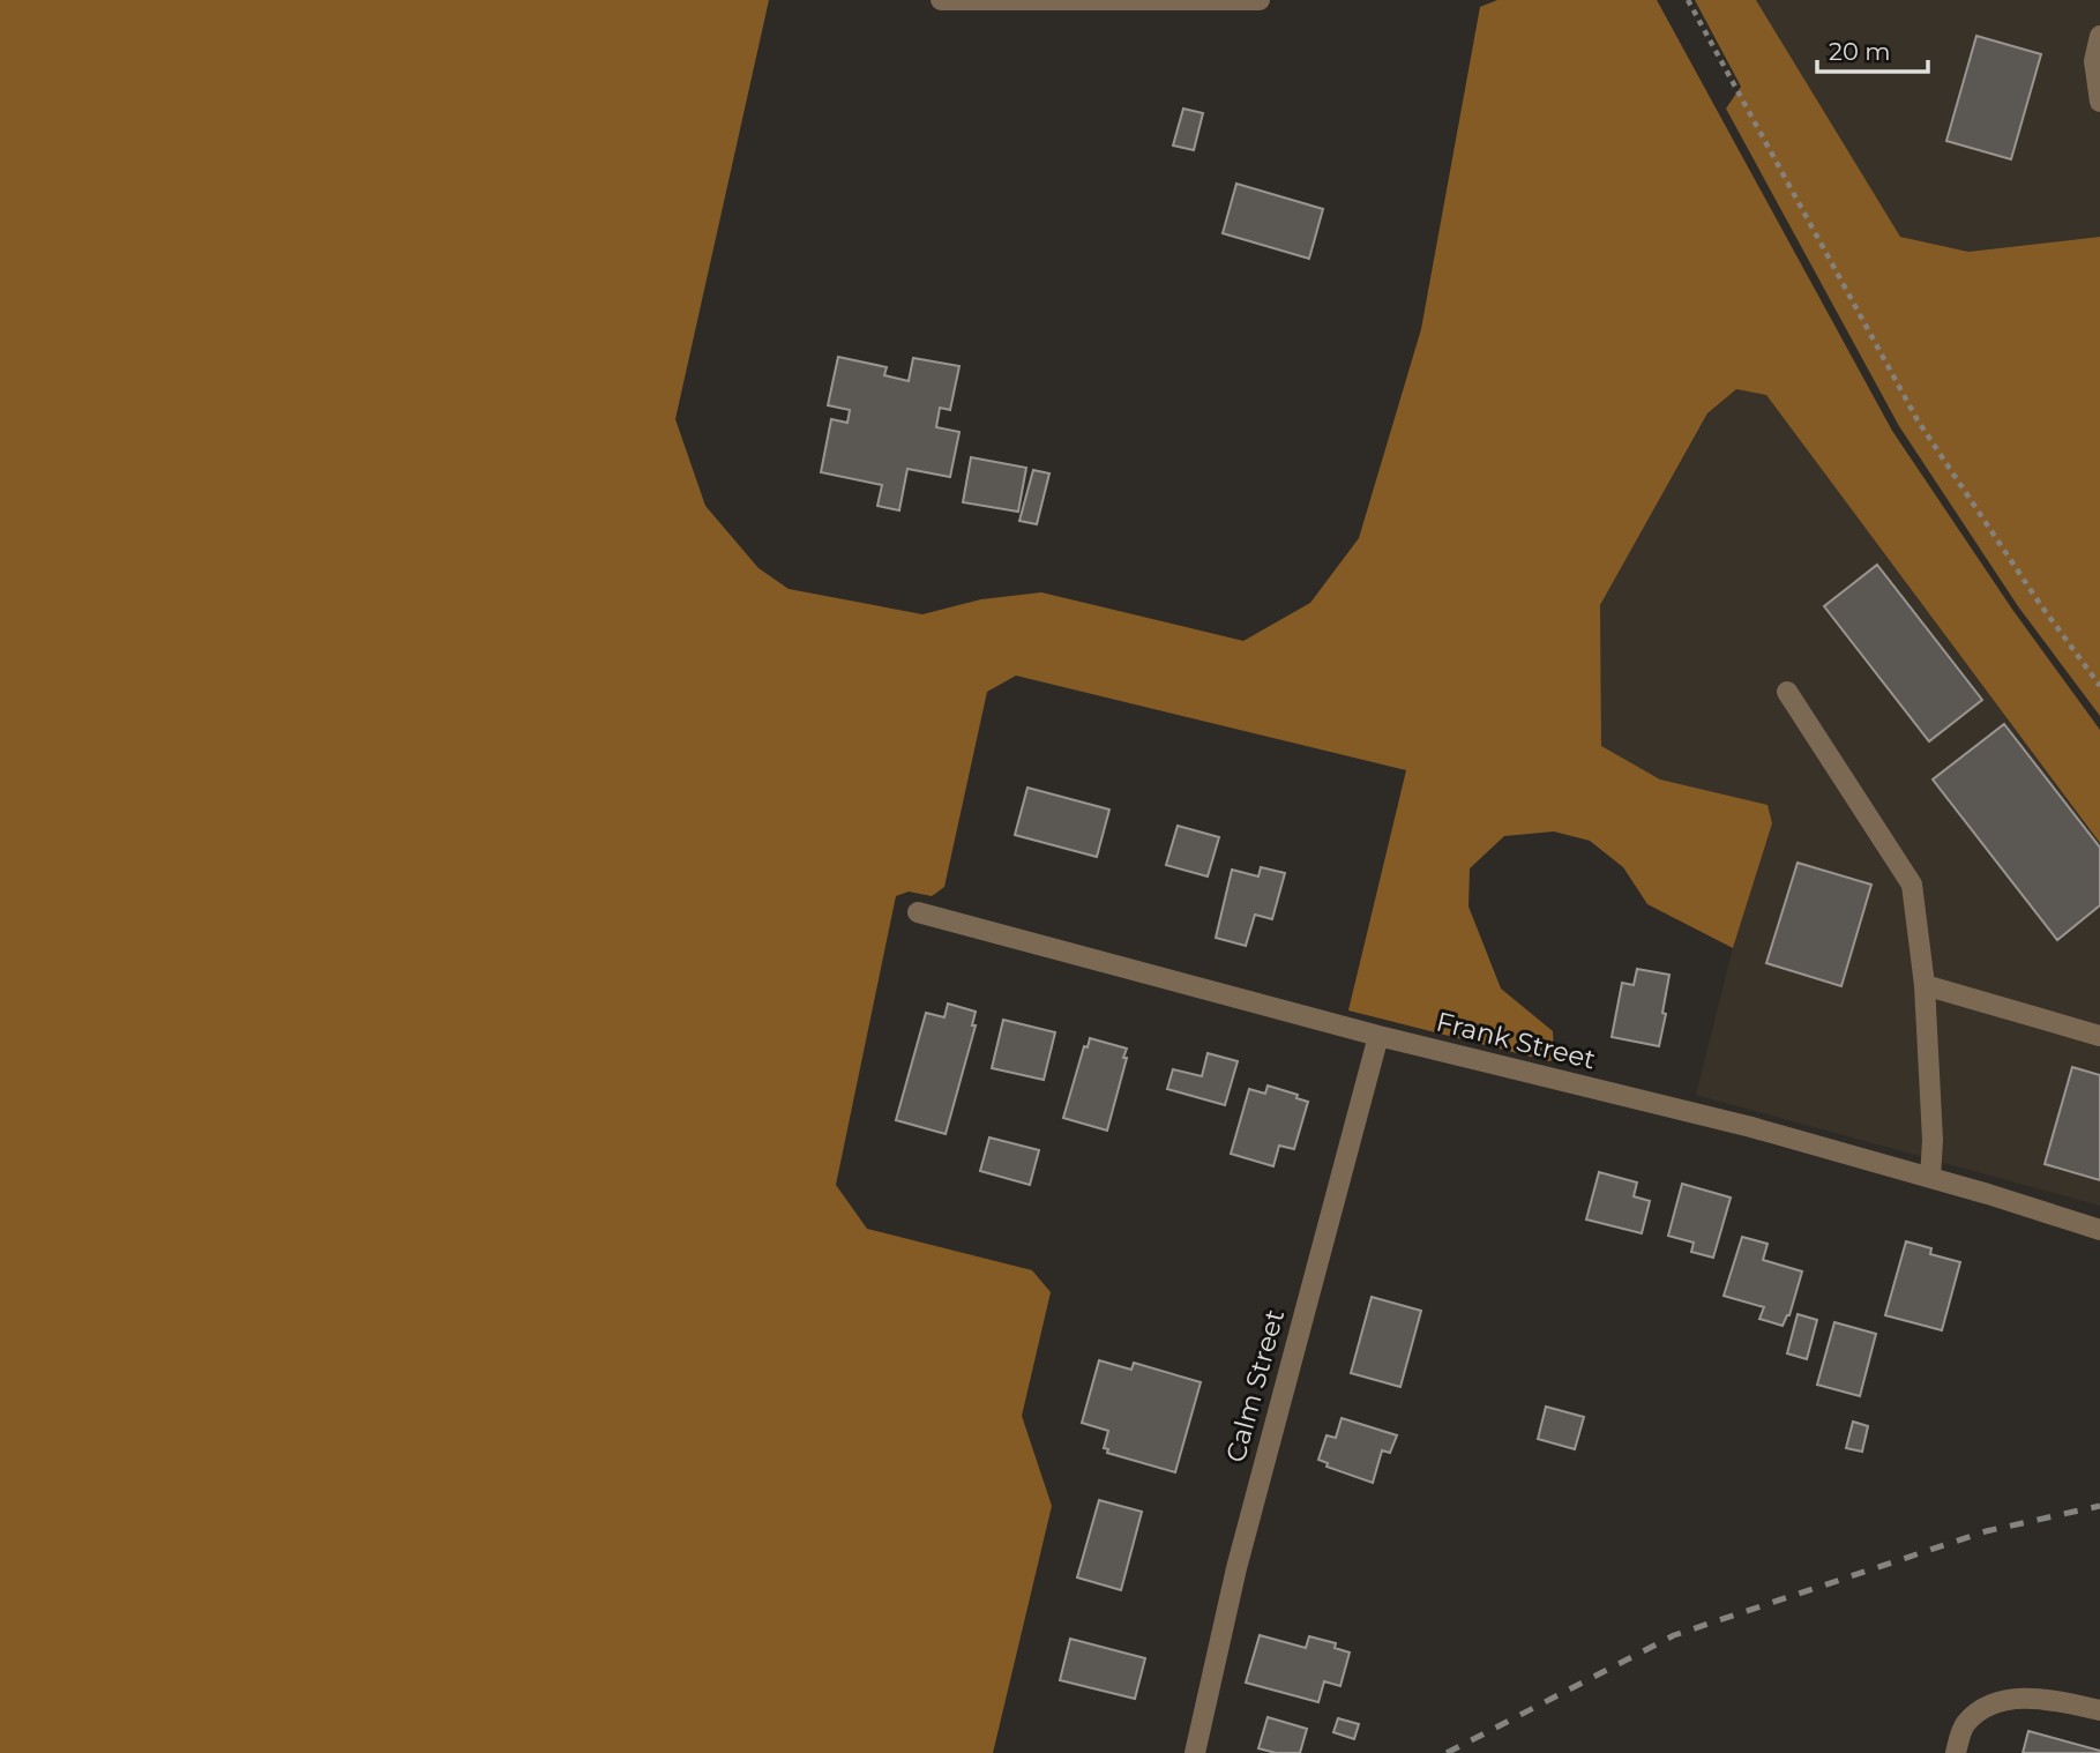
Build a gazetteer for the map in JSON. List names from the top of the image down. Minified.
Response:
{"streets":{"street":["Frank Street","Calm Street"]},"crossings":[["Frank Street","Calm Street"]],"scale_bar":"20 m"}
